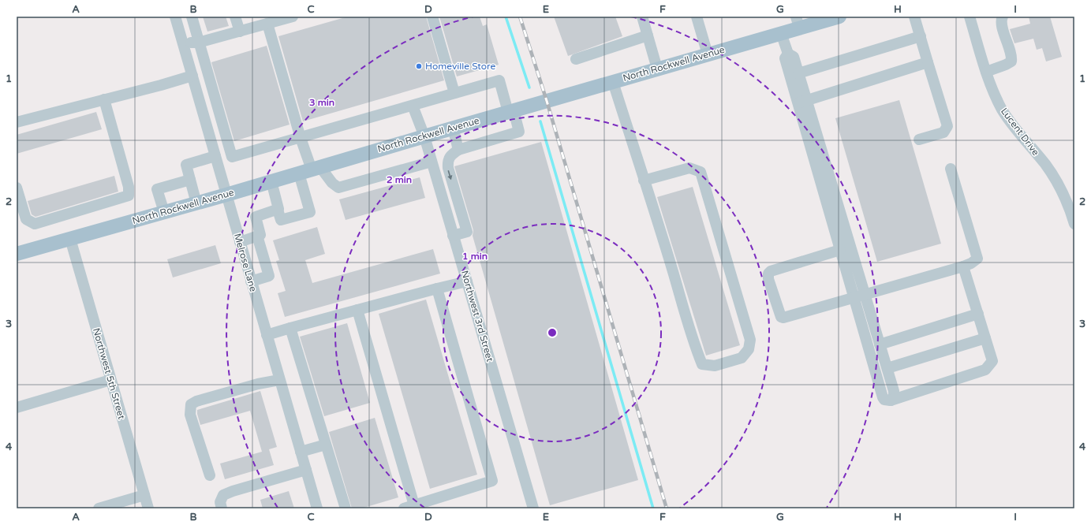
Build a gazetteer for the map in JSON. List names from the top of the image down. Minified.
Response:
{"streets":{"main road":["North Rockwell Avenue"],"street":["Lucent Drive","Melrose Lane","Northwest 3rd Street","Northwest 5th Street"]},"crossings":[["North Rockwell Avenue","Melrose Lane"],["North Rockwell Avenue","Northwest 3rd Street"],["North Rockwell Avenue","Northwest 5th Street"]],"places":["Homeville Store"],"grid":{"columns":["A","B","C","D","E","F","G","H","I"],"rows":["1","2","3","4"]},"rings":["3 min","2 min","1 min"]}
